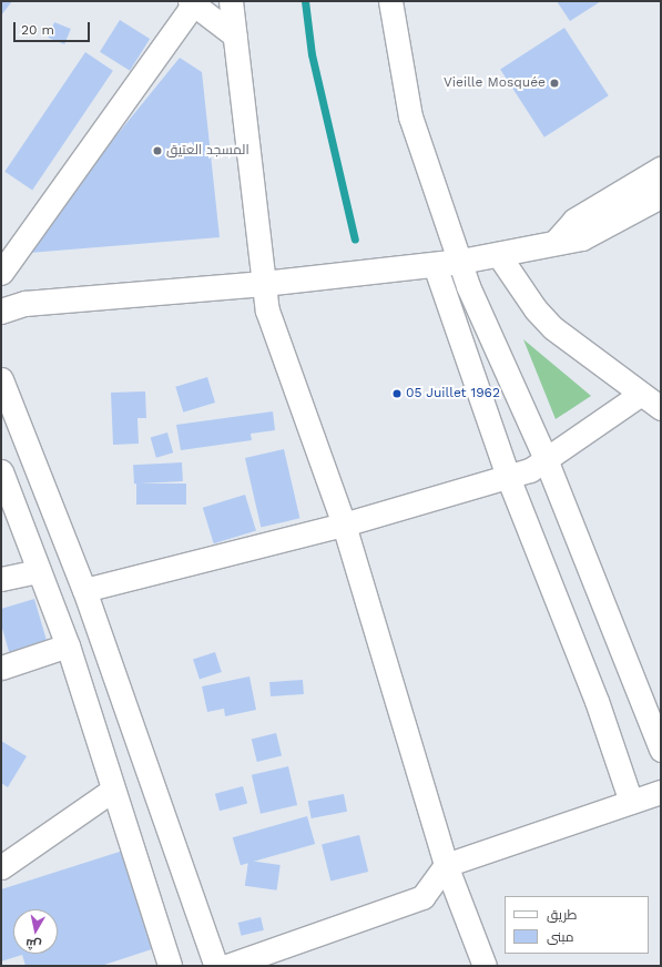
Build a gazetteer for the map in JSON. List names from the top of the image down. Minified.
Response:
{"places":["Vieille Mosquée","المسجد العتيق","05 Juillet 1962"],"legend":["طريق","مبنى"],"scale_bar":"20 m","north":"bottom"}
